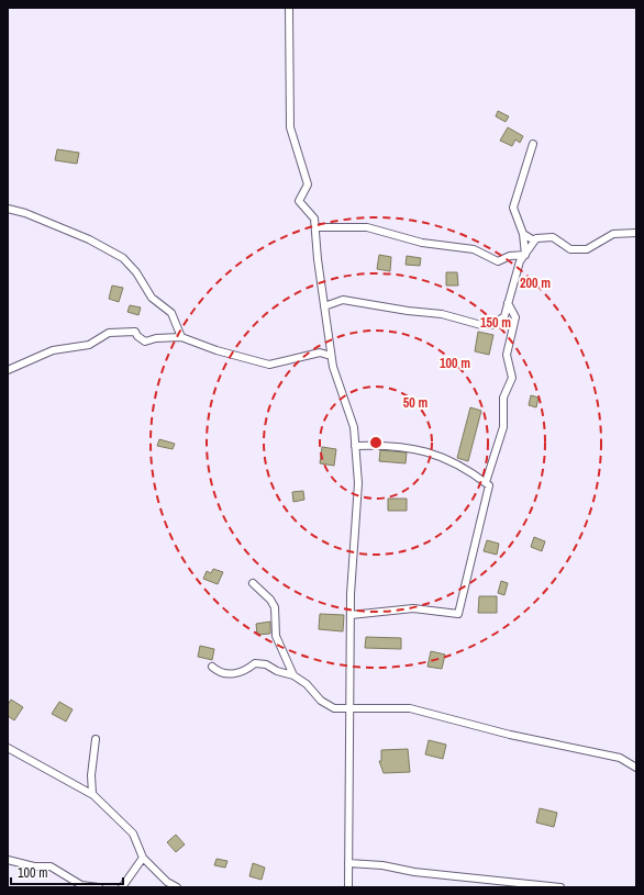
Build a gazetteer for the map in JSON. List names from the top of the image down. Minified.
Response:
{"scale_bar":"100 m","rings":["200 m","150 m","100 m","50 m"]}
